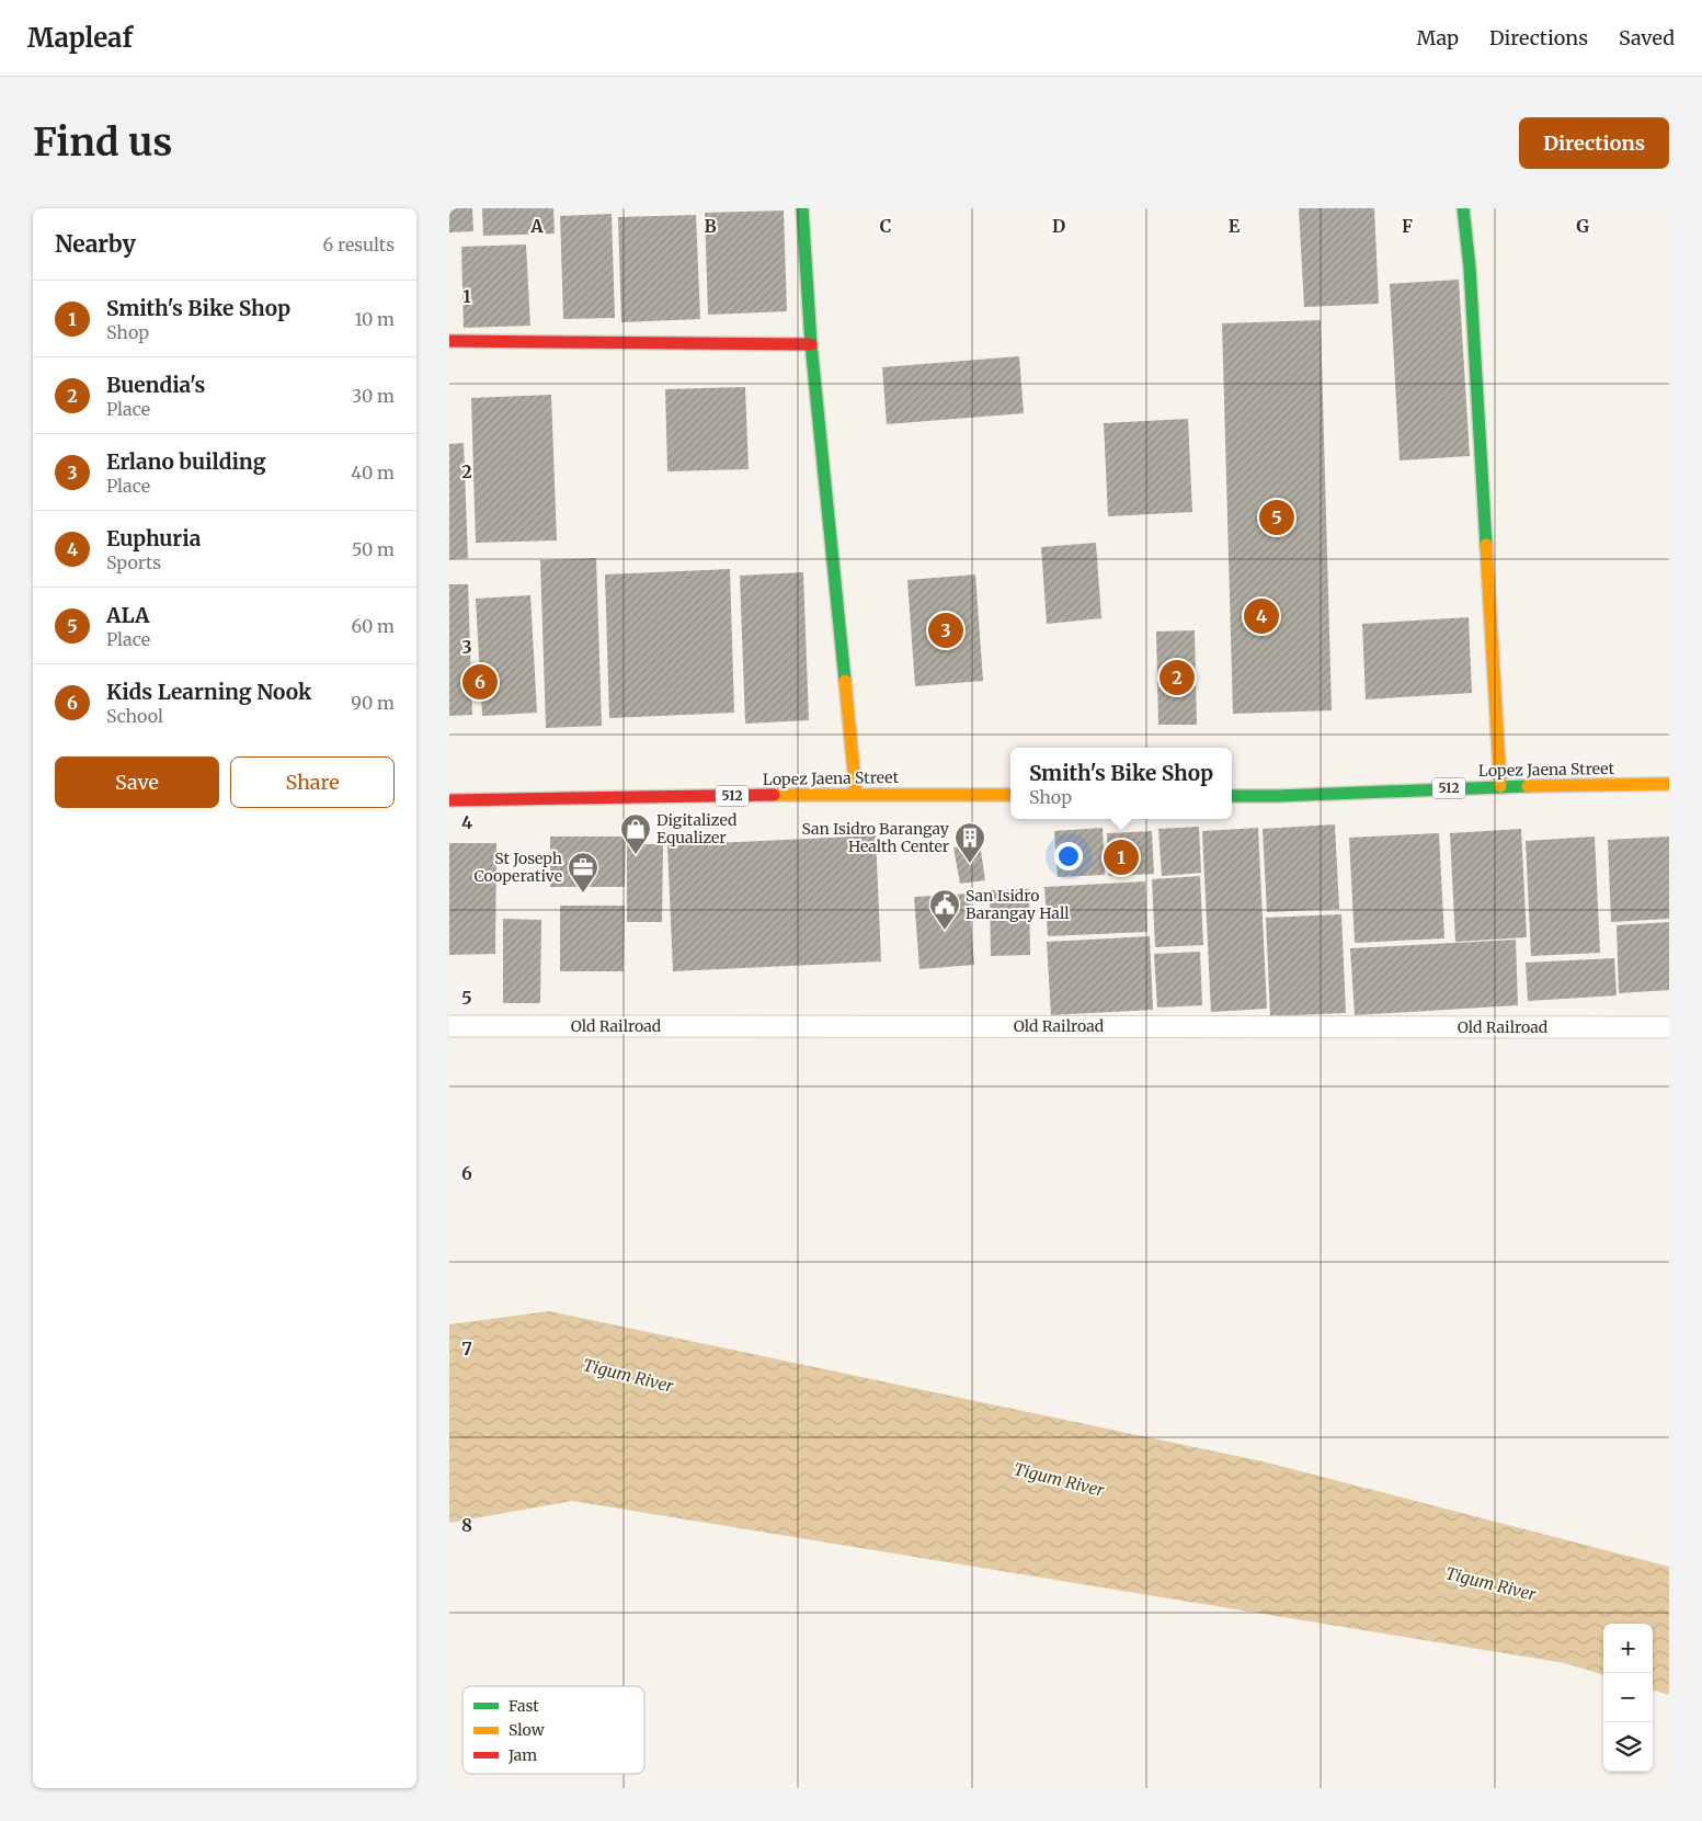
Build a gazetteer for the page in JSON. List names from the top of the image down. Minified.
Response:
{"streets":{"street":["Lopez Jaena Street","512"],"lane":["Old Railroad"]},"water":["Tigum River"],"places":{"shop":["Digitalized Equalizer"],"building":["San Isidro Barangay Health Center"],"office":["St Joseph Cooperative"],"public building":["San Isidro Barangay Hall"]},"legend":["Fast","Slow","Jam"],"page":{"header":"Mapleaf","nav":["Map","Directions","Saved"],"buttons":["Directions",["Save","Share"]],"title":"Find us","heading":["Nearby","6 results"],"list":[{"mark":"1","name":"Smith's Bike Shop","note":"Shop","value":"10 m"},{"mark":"2","name":"Buendia's","note":"Place","value":"30 m"},{"mark":"3","name":"Erlano building","note":"Place","value":"40 m"},{"mark":"4","name":"Euphuria","note":"Sports","value":"50 m"},{"mark":"5","name":"ALA","note":"Place","value":"60 m"},{"mark":"6","name":"Kids Learning Nook","note":"School","value":"90 m"}],"pins":["5","4","3","2","6","1"],"popup":["Smith's Bike Shop","Shop"],"map_buttons":["+","−"]},"grid":{"columns":["A","B","C","D","E","F","G"],"rows":["1","2","3","4","5","6","7","8"]}}
